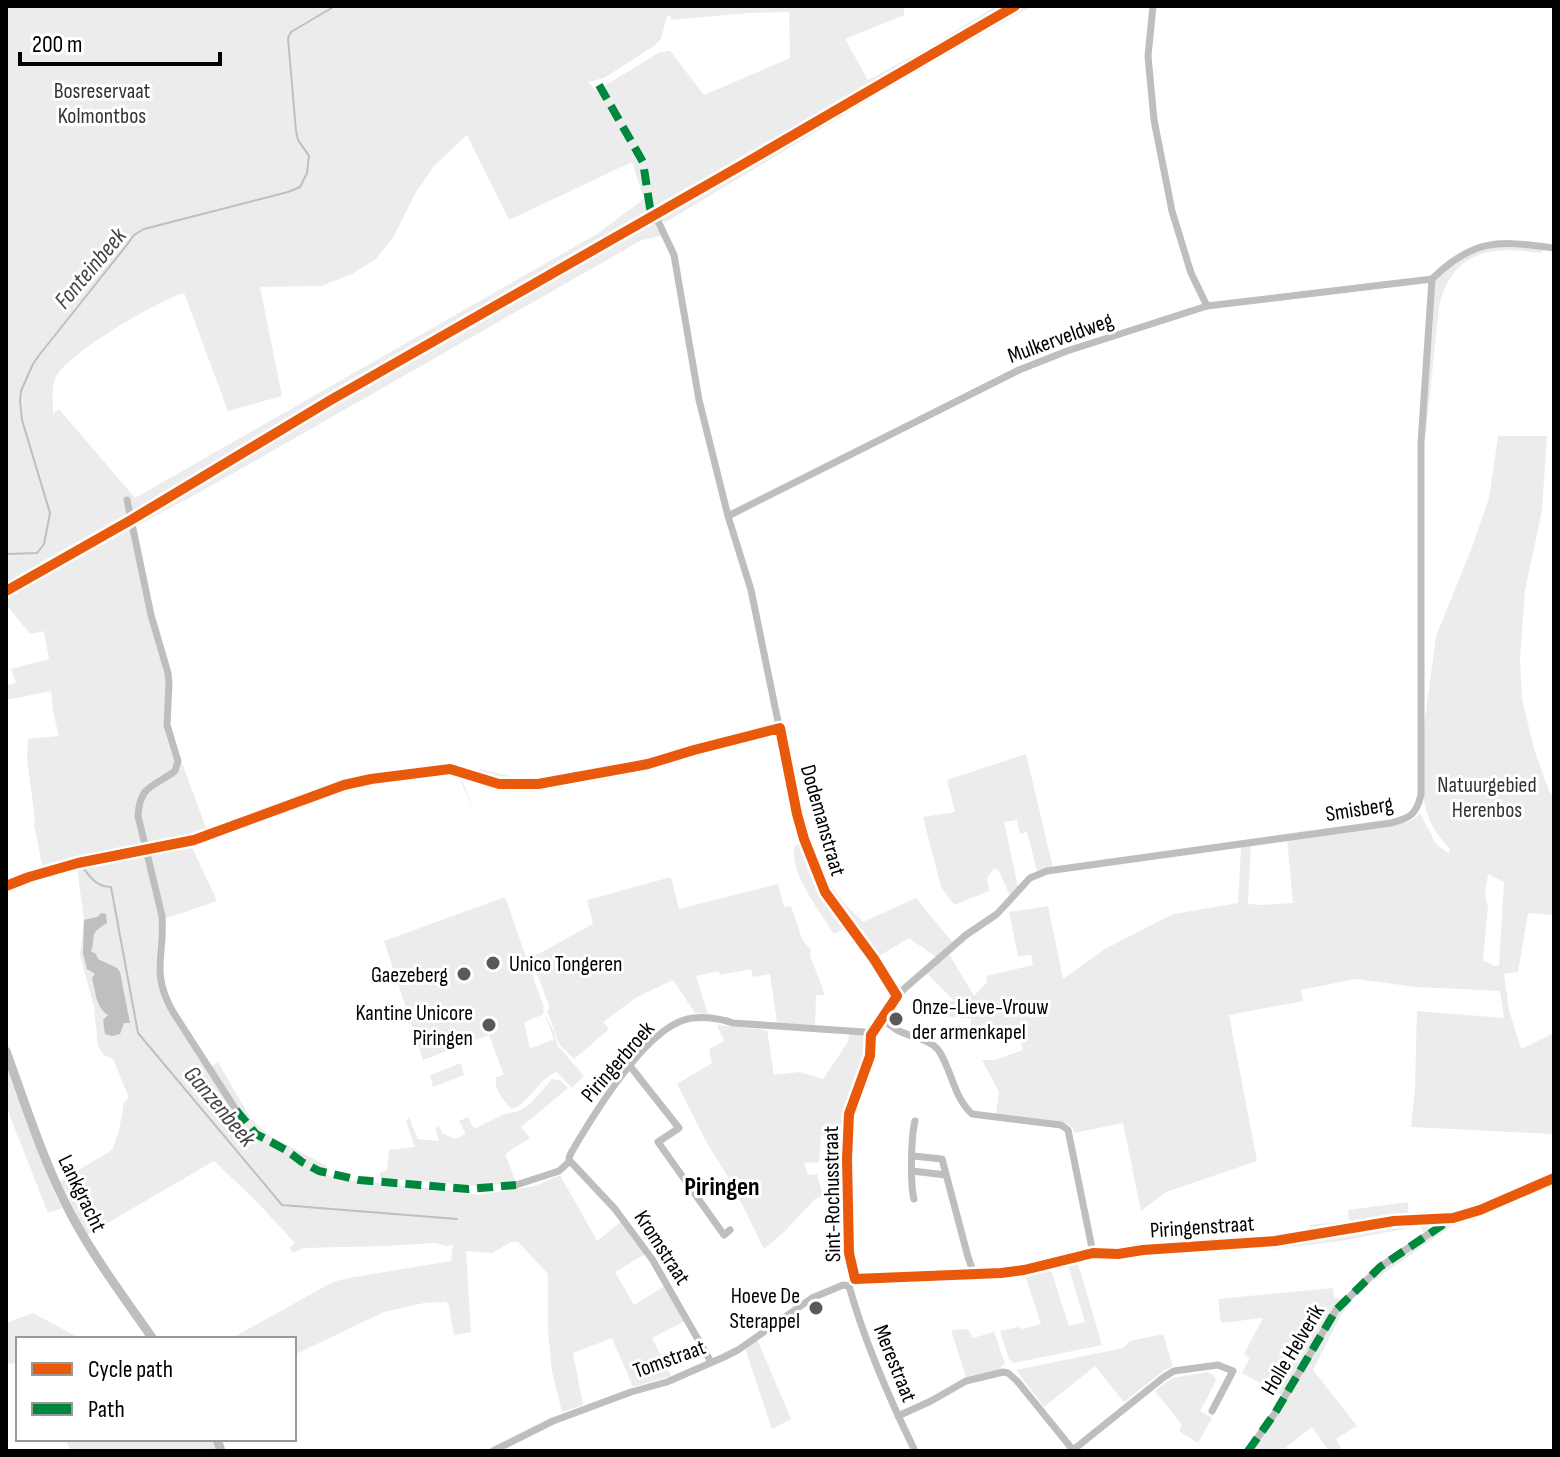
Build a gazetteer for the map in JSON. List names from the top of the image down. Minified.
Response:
{"streets":{"street":["Mulkerveldweg","Smisberg","Dodemanstraat","Piringerbroek","Lankgracht","Sint-Rochusstraat","Piringenstraat","Kromstraat","Holle Helverik","Tomstraat","Merestraat"]},"crossings":[["Mulkerveldweg","Smisberg"],["Mulkerveldweg","Dodemanstraat"],["Smisberg","Dodemanstraat"],["Smisberg","Sint-Rochusstraat"],["Piringerbroek","Sint-Rochusstraat"],["Piringerbroek","Kromstraat"],["Sint-Rochusstraat","Piringenstraat"],["Piringenstraat","Holle Helverik"],["Kromstraat","Tomstraat"],["Tomstraat","Merestraat"]],"districts":["Piringen"],"water":["Fonteinbeek","Ganzenbeek"],"parks":["Bosreservaat Kolmontbos","Natuurgebied Herenbos"],"places":["Unico Tongeren","Gaezeberg","Onze-Lieve-Vrouw der armenkapel","Kantine Unicore Piringen","Hoeve De Sterappel"],"legend":["Cycle path","Path"],"scale_bar":"200 m"}
